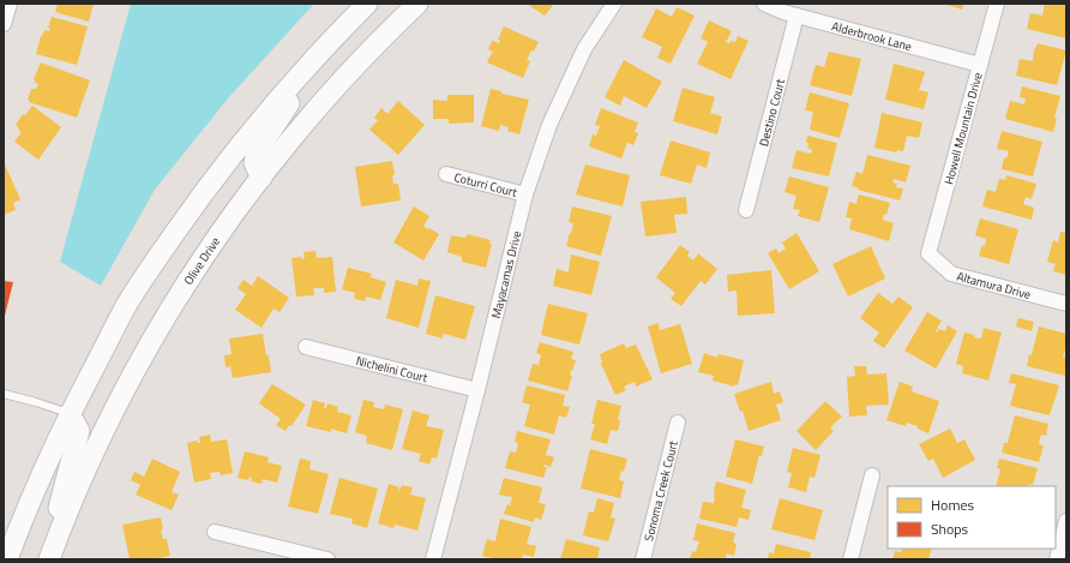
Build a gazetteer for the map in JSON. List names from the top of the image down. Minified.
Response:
{"streets":{"main road":["Olive Drive"],"street":["Alderbrook Lane","Destino Court","Howell Mountain Drive","Coturri Court","Mayacamas Drive","Altamura Drive","Nichelini Court","Sonoma Creek Court"]},"crossings":[["Alderbrook Lane","Destino Court"],["Alderbrook Lane","Howell Mountain Drive"],["Howell Mountain Drive","Altamura Drive"],["Coturri Court","Mayacamas Drive"],["Mayacamas Drive","Nichelini Court"]],"legend":["Homes","Shops"]}
